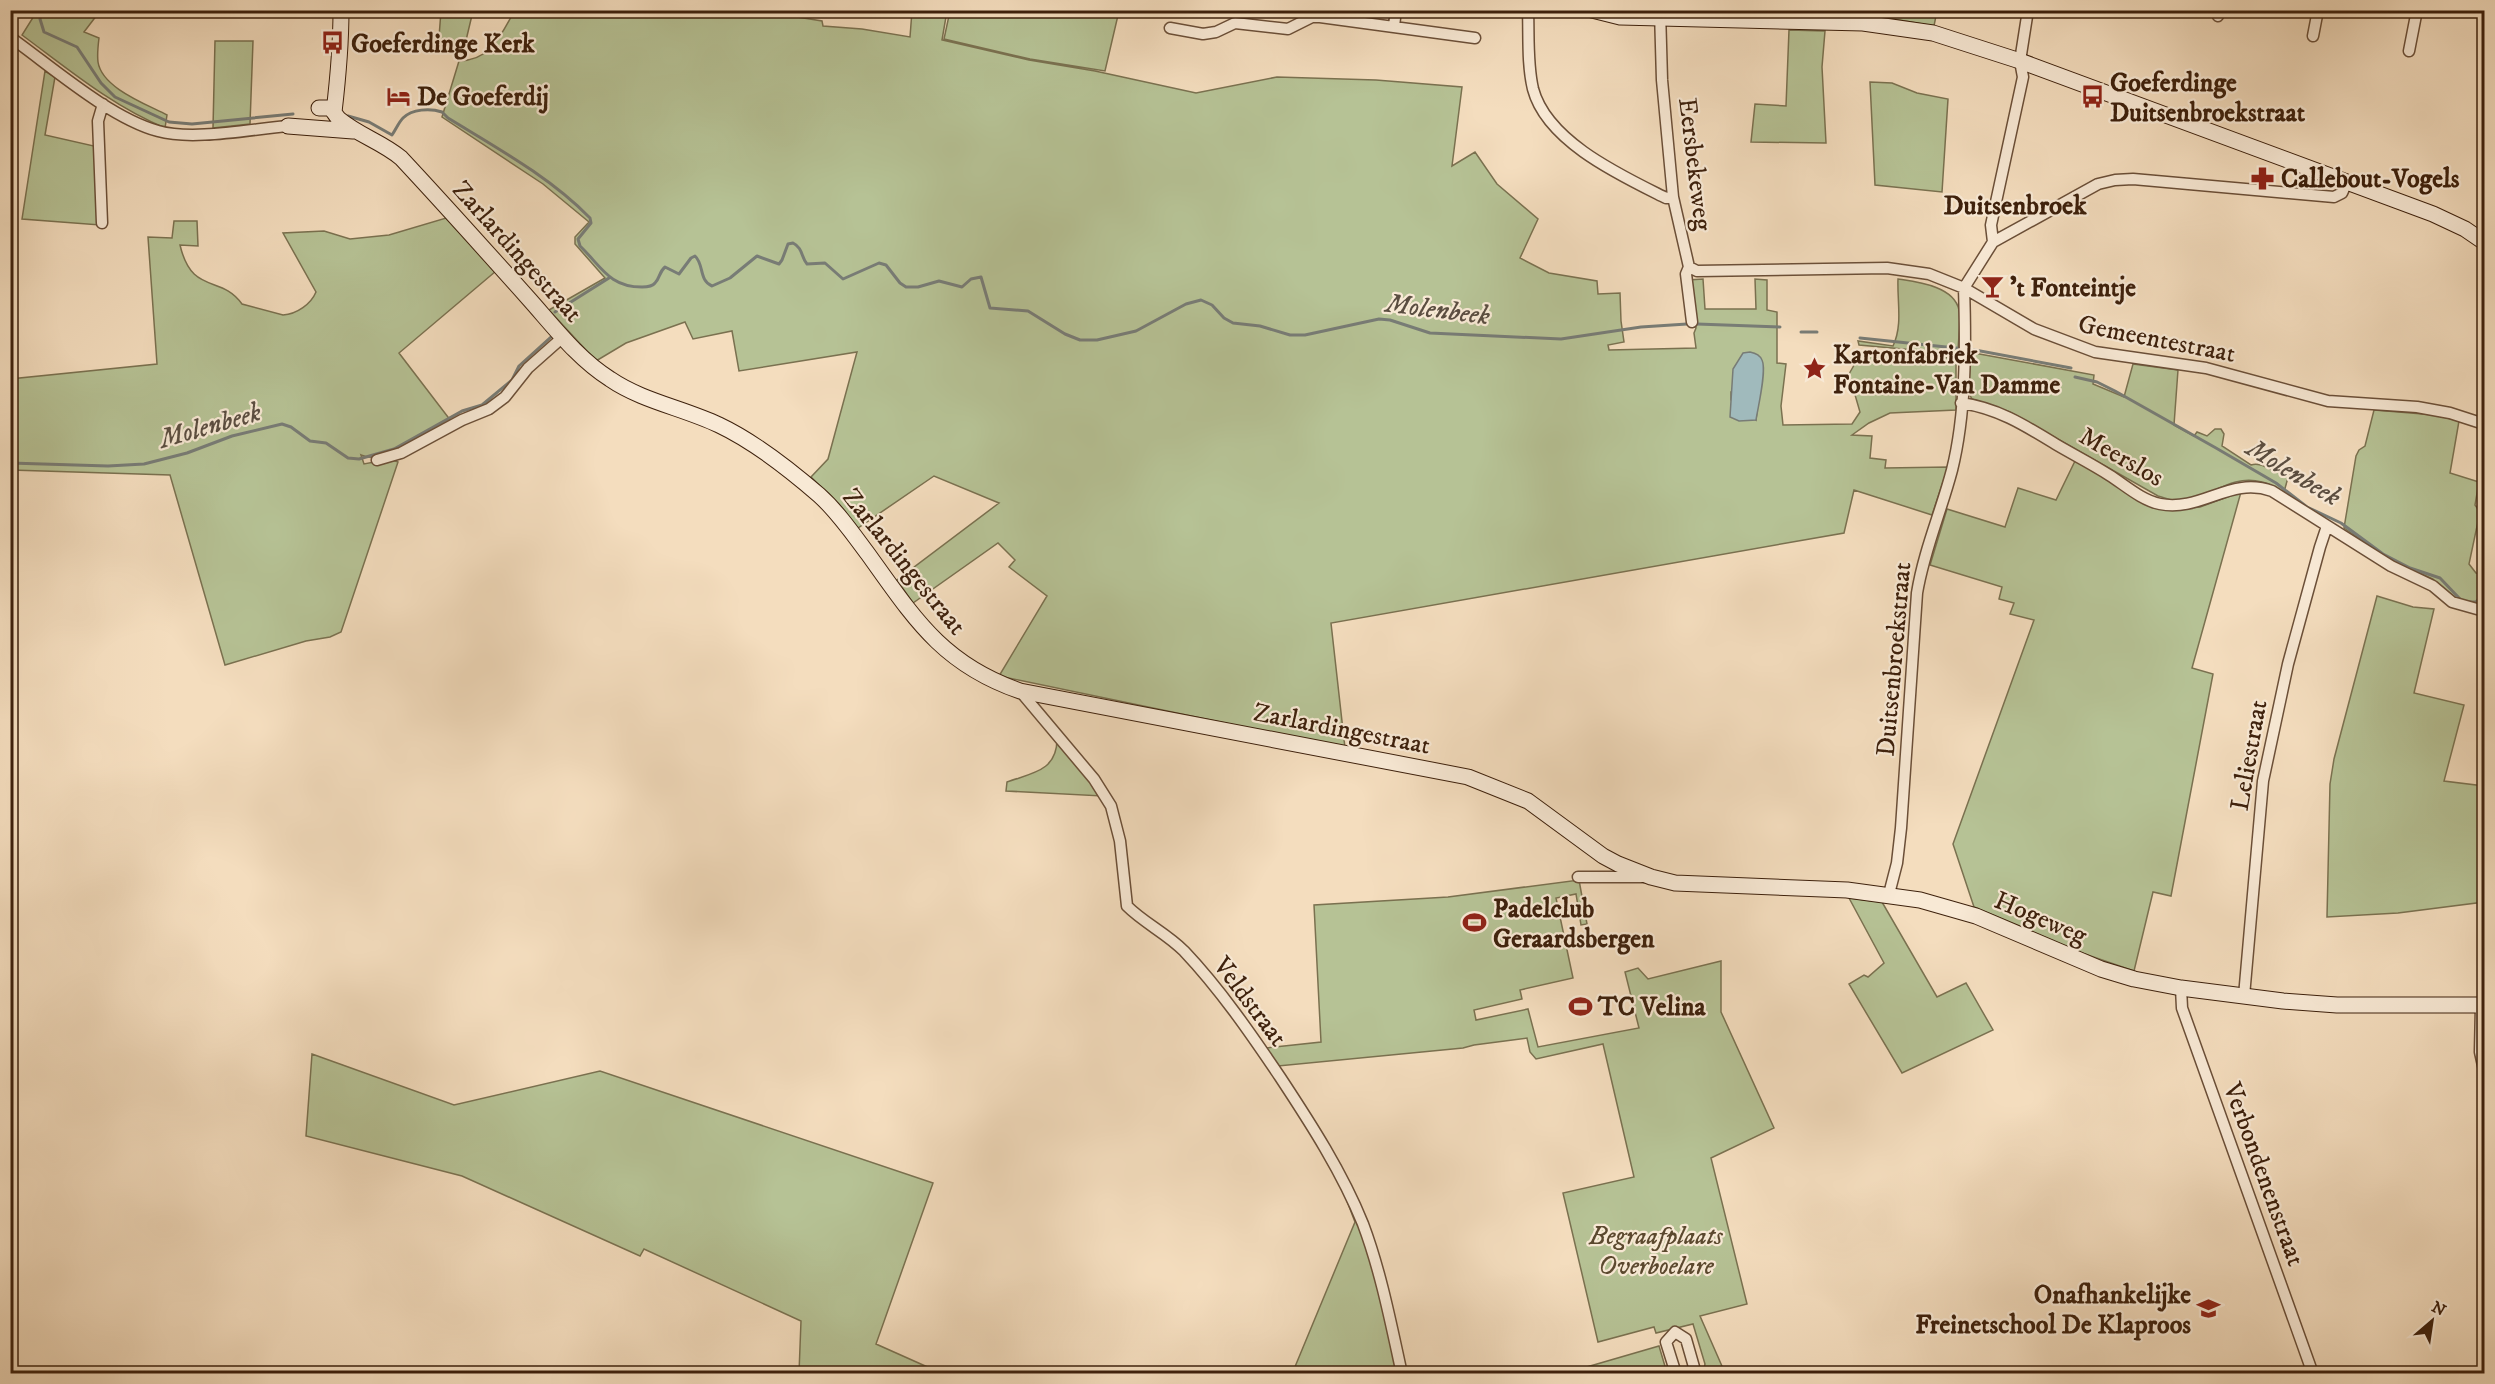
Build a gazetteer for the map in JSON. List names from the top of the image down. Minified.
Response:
{"streets":{"street":["Eersbekeweg","Zarlardingestraat","Gemeentestraat","Meerslos","Duitsenbroekstraat","Leliestraat","Hogeweg","Veldstraat","Verbondenenstraat"]},"crossings":[["Eersbekeweg","Gemeentestraat"],["Zarlardingestraat","Hogeweg"],["Zarlardingestraat","Veldstraat"],["Gemeentestraat","Duitsenbroekstraat"],["Meerslos","Duitsenbroekstraat"],["Meerslos","Leliestraat"],["Duitsenbroekstraat","Hogeweg"],["Leliestraat","Hogeweg"],["Hogeweg","Verbondenenstraat"]],"districts":["Duitsenbroek"],"water":["Molenbeek"],"parks":["Begraafplaats Overboelare"],"places":{"bus stop":["Goeferdinge Kerk","Goeferdinge Duitsenbroekstraat"],"hotel":["De Goeferdij"],"pharmacy":["Callebout-Vogels"],"bar":["'t Fonteintje"],"place":["Kartonfabriek Fontaine-Van Damme"],"sports":["Padelclub Geraardsbergen","TC Velina"],"school or university":["Onafhankelijke Freinetschool De Klaproos"]},"north":"top right"}
